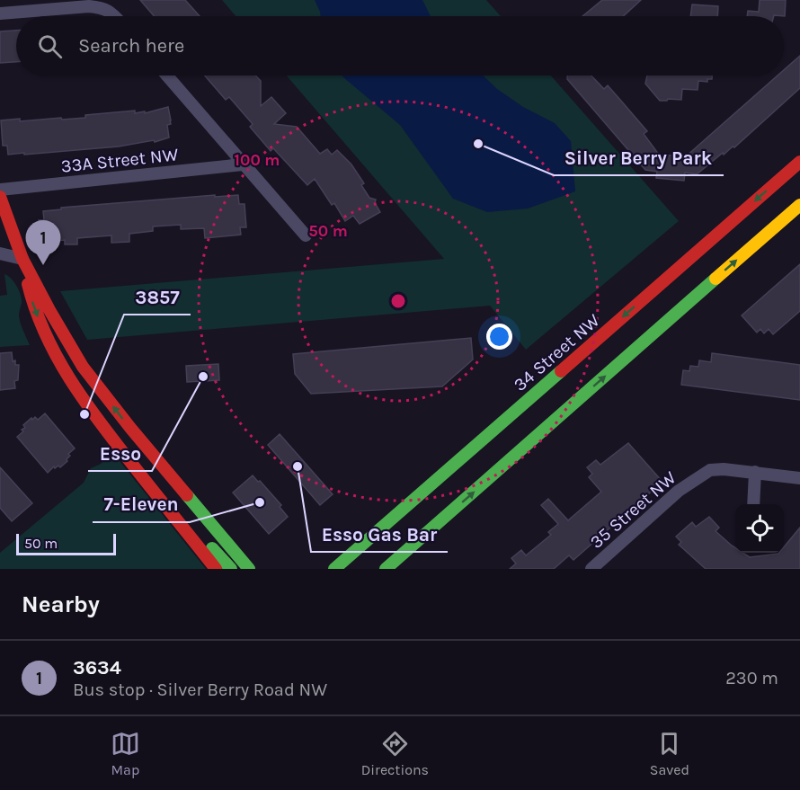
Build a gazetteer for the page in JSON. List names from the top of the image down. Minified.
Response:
{"streets":{"main road":["34 Street NW"],"street":["33A Street NW","35 Street NW"]},"places":["Silver Berry Park","Esso","3857","Esso Gas Bar","7-Eleven"],"scale_bar":"50 m","page":{"search":"Search here","pins":"1","scale":"50 m","heading":"Nearby","list":[{"mark":"1","name":"3634","note":"Bus stop · Silver Berry Road NW","value":"230 m"}],"nav":["Map","Directions","Saved"]},"rings":["100 m","50 m"]}
